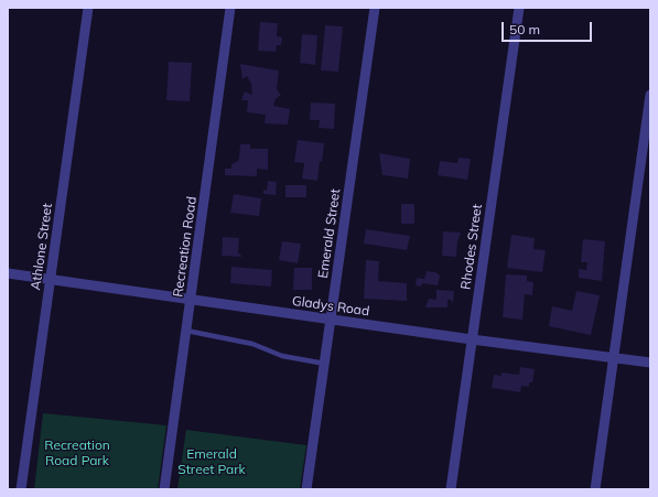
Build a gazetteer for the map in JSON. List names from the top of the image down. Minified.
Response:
{"streets":{"street":["Emerald Street","Athlone Street","Recreation Road","Rhodes Street","Gladys Road"]},"crossings":[["Emerald Street","Gladys Road"],["Athlone Street","Gladys Road"],["Recreation Road","Gladys Road"],["Rhodes Street","Gladys Road"]],"parks":["Recreation Road Park","Emerald Street Park"],"scale_bar":"50 m"}
